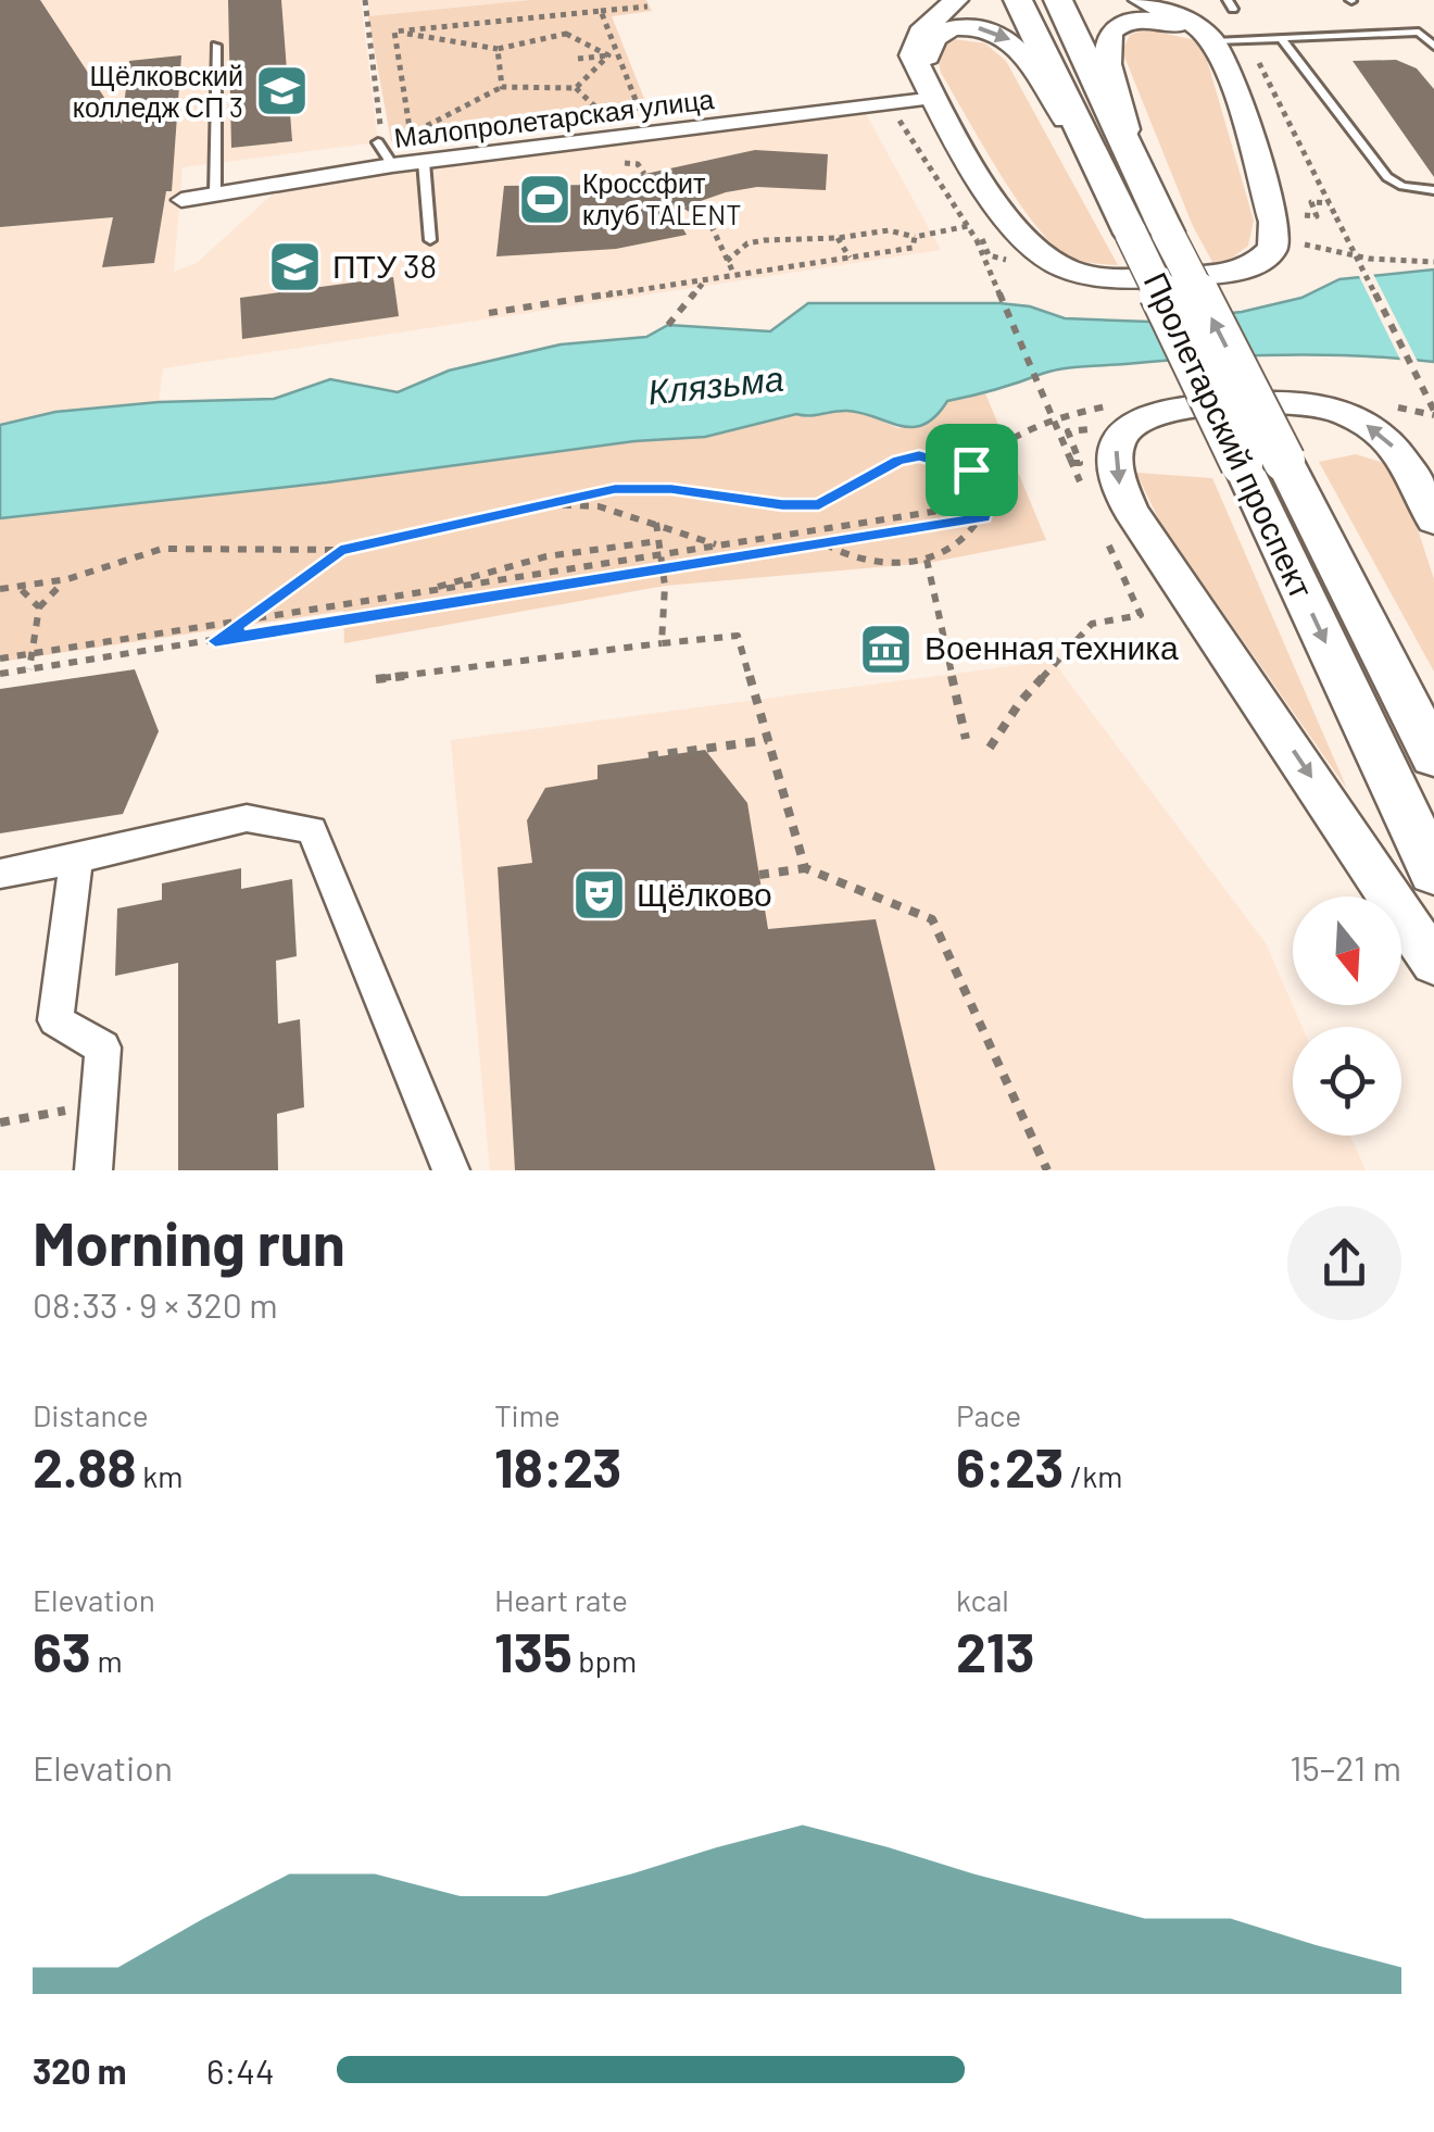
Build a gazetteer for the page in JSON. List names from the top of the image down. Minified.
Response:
{"streets":{"main road":["Пролетарский проспект"],"street":["Малопролетарская улица"]},"water":["Клязьма"],"places":{"school or university":["Щёлковский колледж СП 3","ПТУ 38"],"sports":["Кроссфит клуб TALENT"],"museum":["Военная техника"],"theatre":["Щёлково"]},"north":"bottom","page":{"heading":["Morning run","08:33 · 9 × 320 m"],"stats":[["Distance","2.88 km"],["Time","18:23"],["Pace","6:23 /km"],["Elevation","63 m"],["Heart rate","135 bpm"],["kcal","213"]],"chart":["Elevation","15–21 m"],"list":[{"name":"320 m","note":"6:44"}]}}
